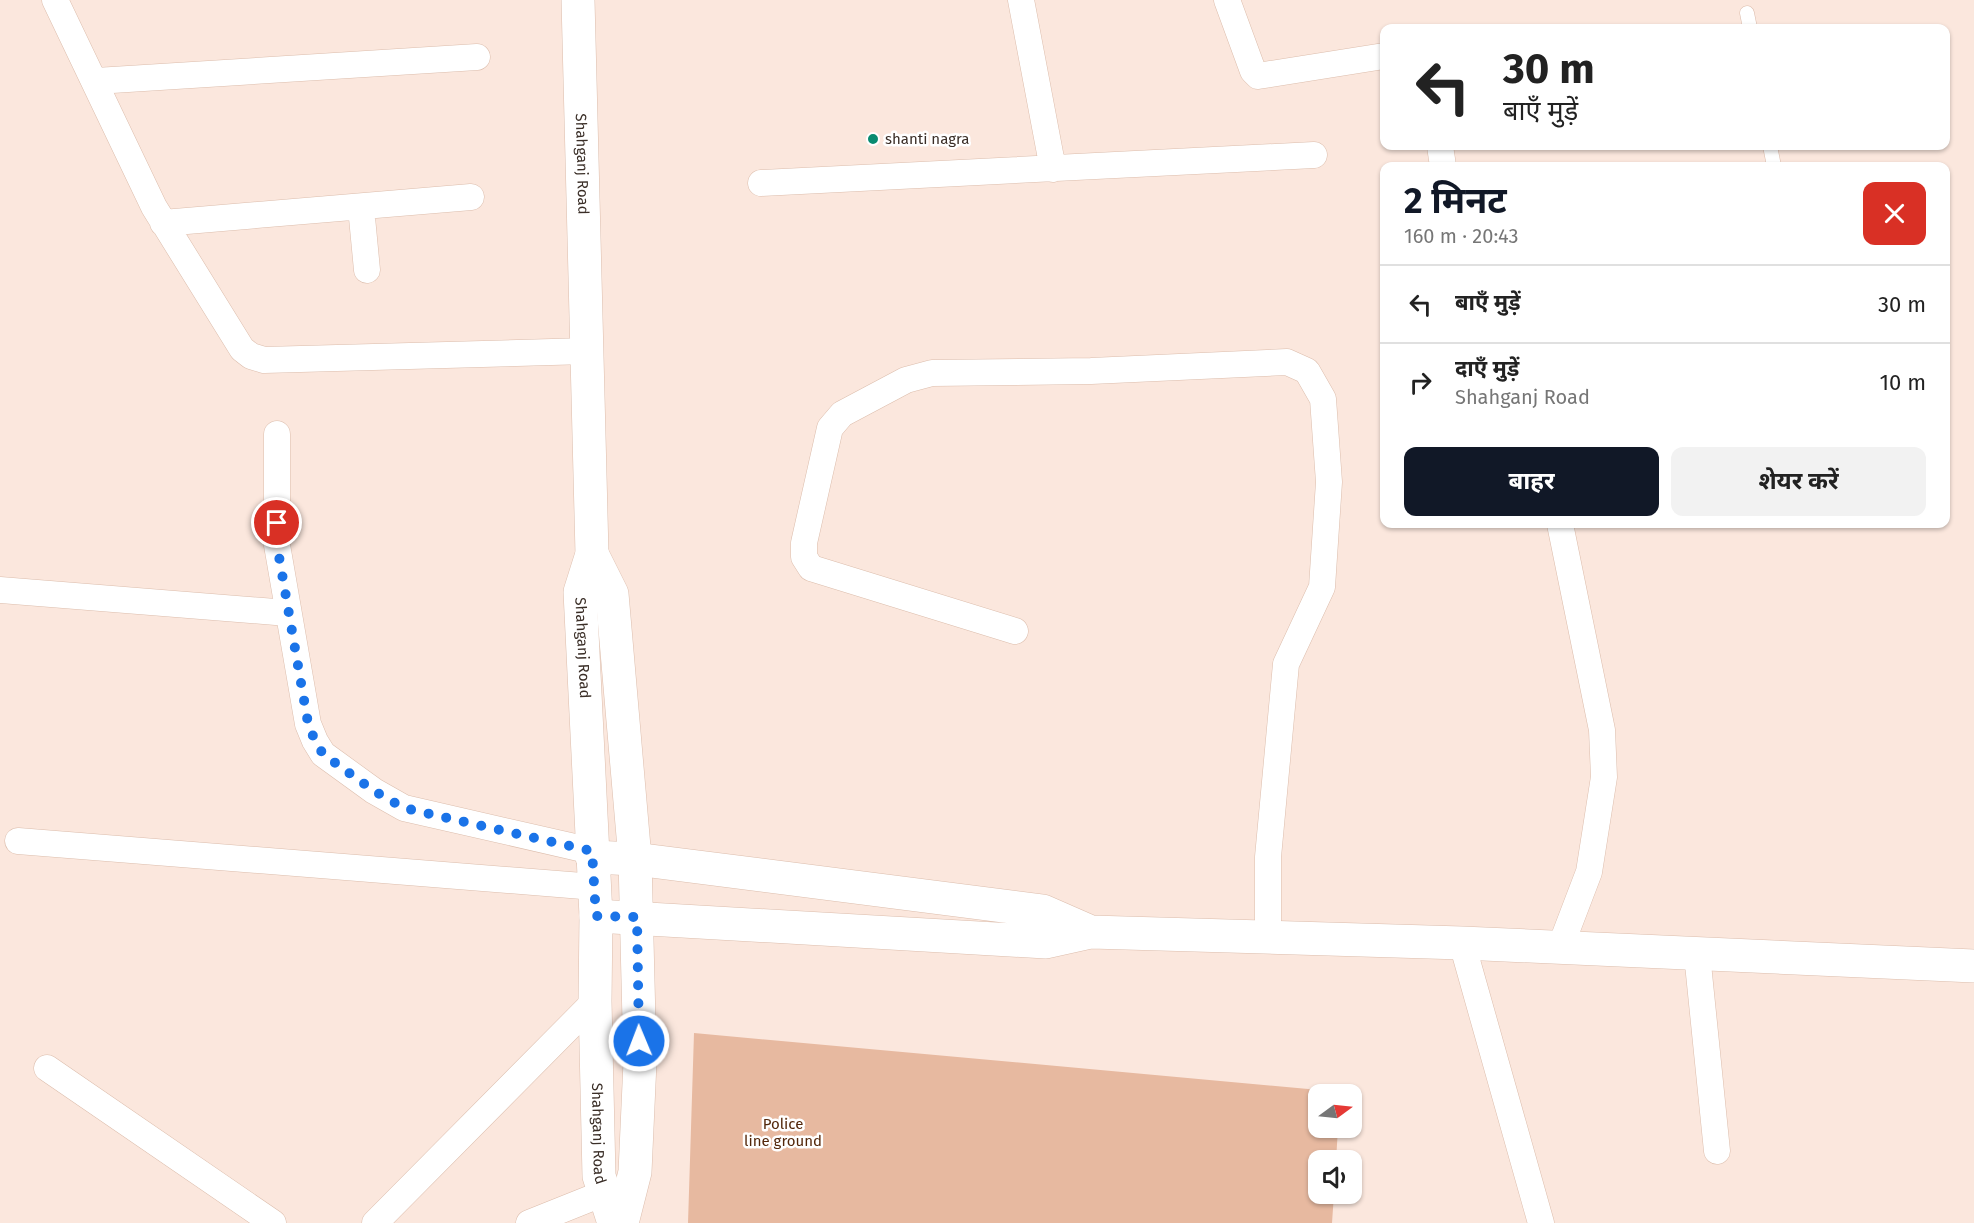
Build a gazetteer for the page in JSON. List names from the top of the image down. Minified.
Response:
{"streets":{"main road":["Shahganj Road"]},"parks":["Police line ground"],"places":["shanti nagra"],"north":"right","page":{"turn":["30 m","बाएँ मुड़ें"],"heading":["2 मिनट","160 m · 20:43"],"list":[{"name":"बाएँ मुड़ें","value":"30 m"},{"name":"दाएँ मुड़ें","note":"Shahganj Road","value":"10 m"}],"buttons":["बाहर","शेयर करें"]}}
